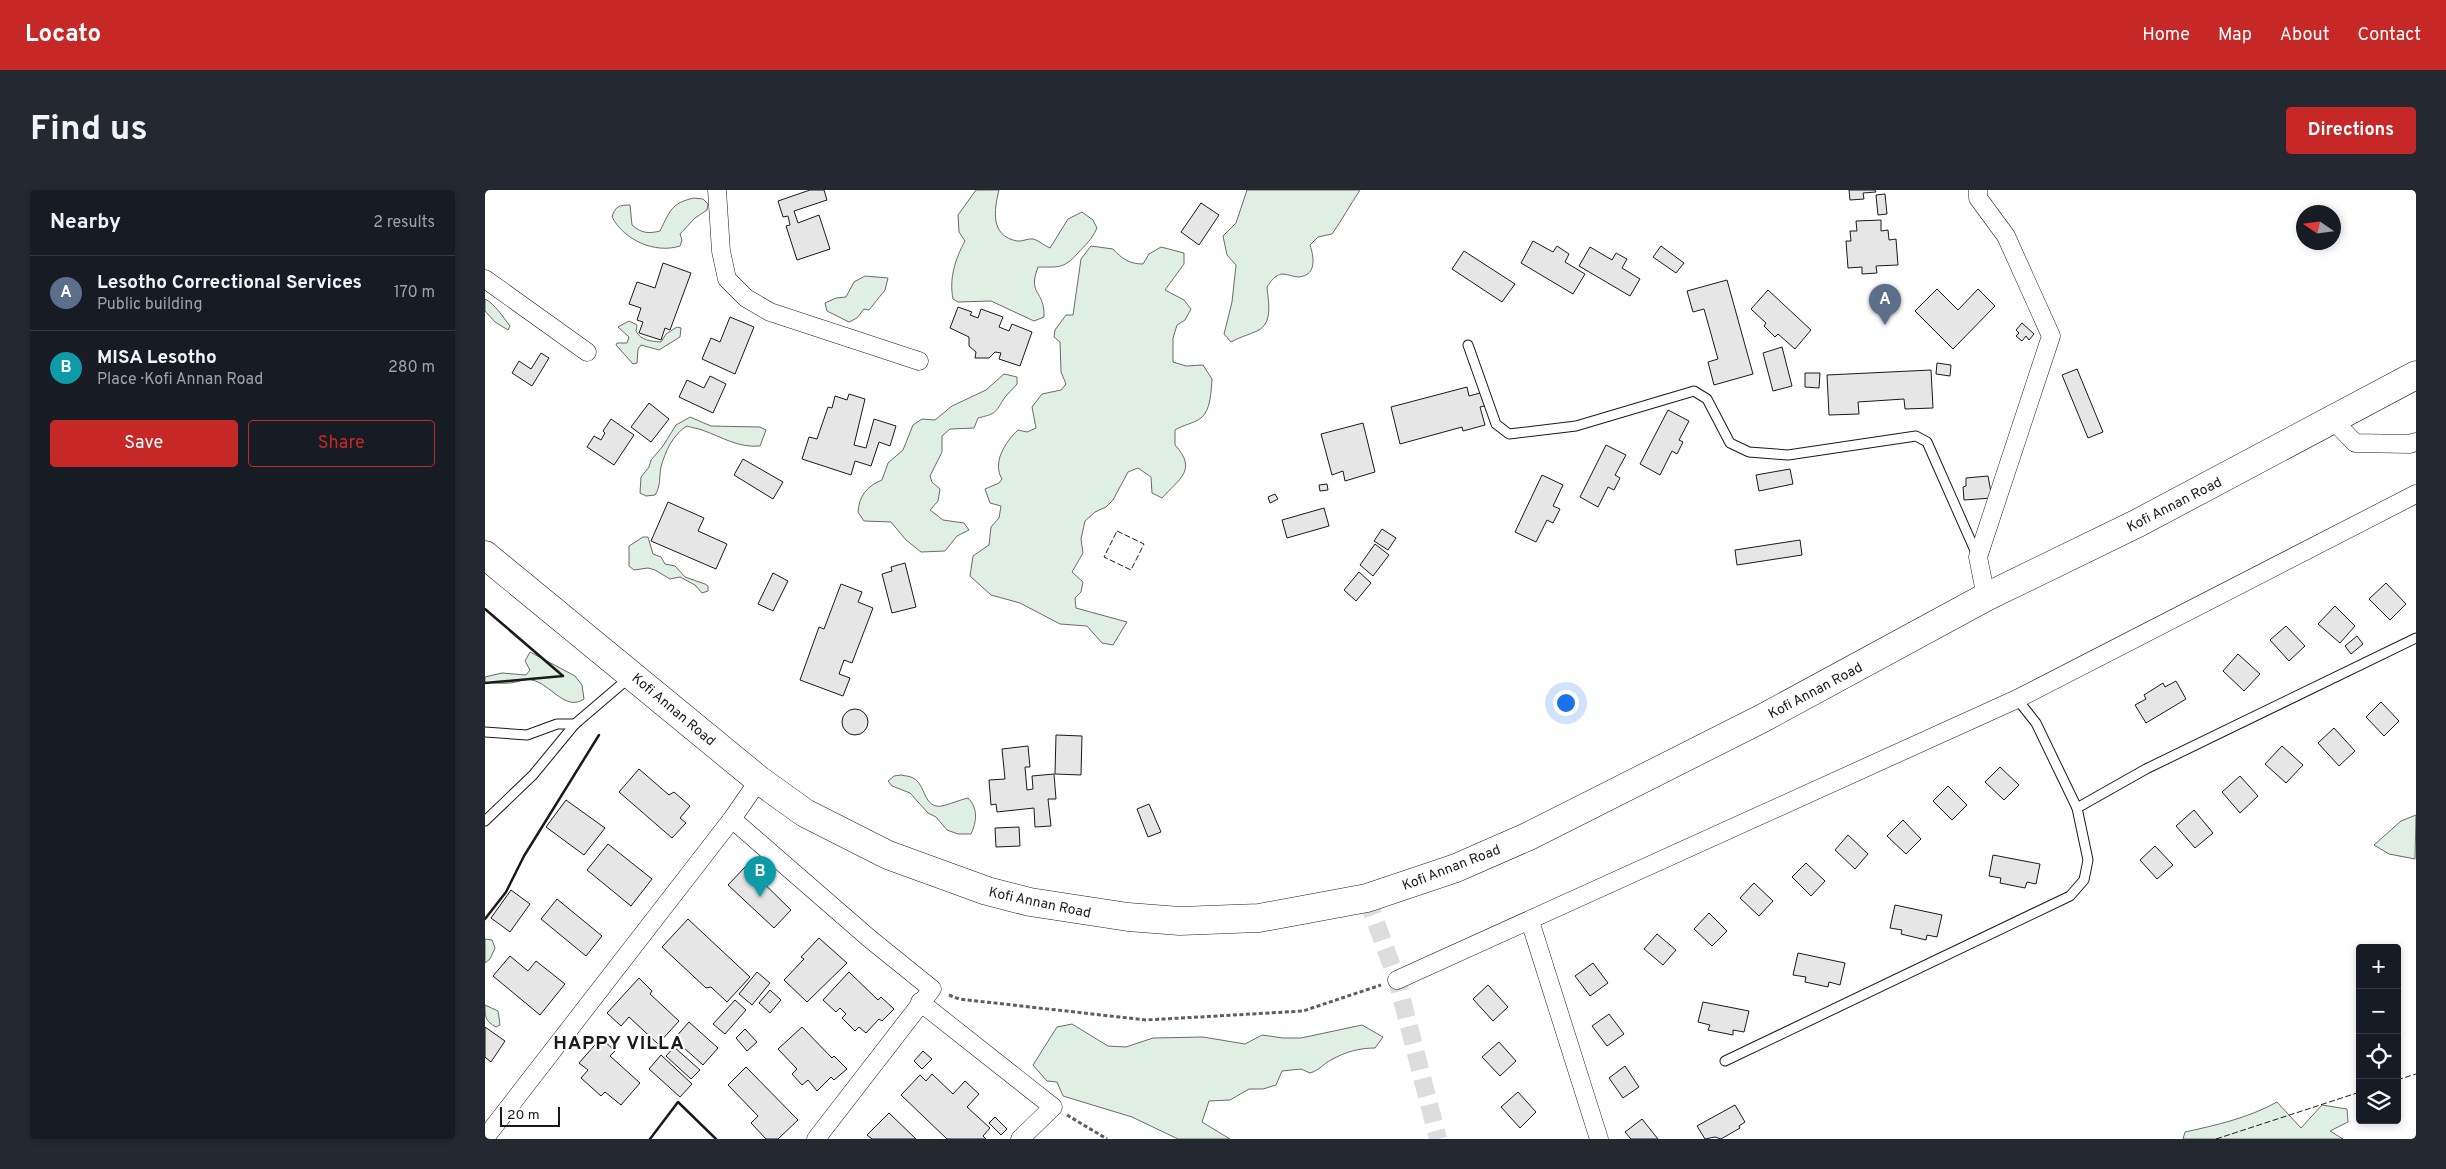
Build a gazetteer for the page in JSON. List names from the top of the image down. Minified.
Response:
{"streets":{"main road":["Kofi Annan Road"]},"districts":["HAPPY VILLA"],"scale_bar":"20 m","north":"left","page":{"header":"Locato","nav":["Home","Map","About","Contact"],"buttons":["Directions",["Save","Share"]],"title":"Find us","heading":["Nearby","2 results"],"list":[{"mark":"A","name":"Lesotho Correctional Services","note":"Public building","value":"170 m"},{"mark":"B","name":"MISA Lesotho","note":"Place · Kofi Annan Road","value":"280 m"}],"pins":["A","B"],"map_buttons":["+","−"],"scale":"20 m"}}
